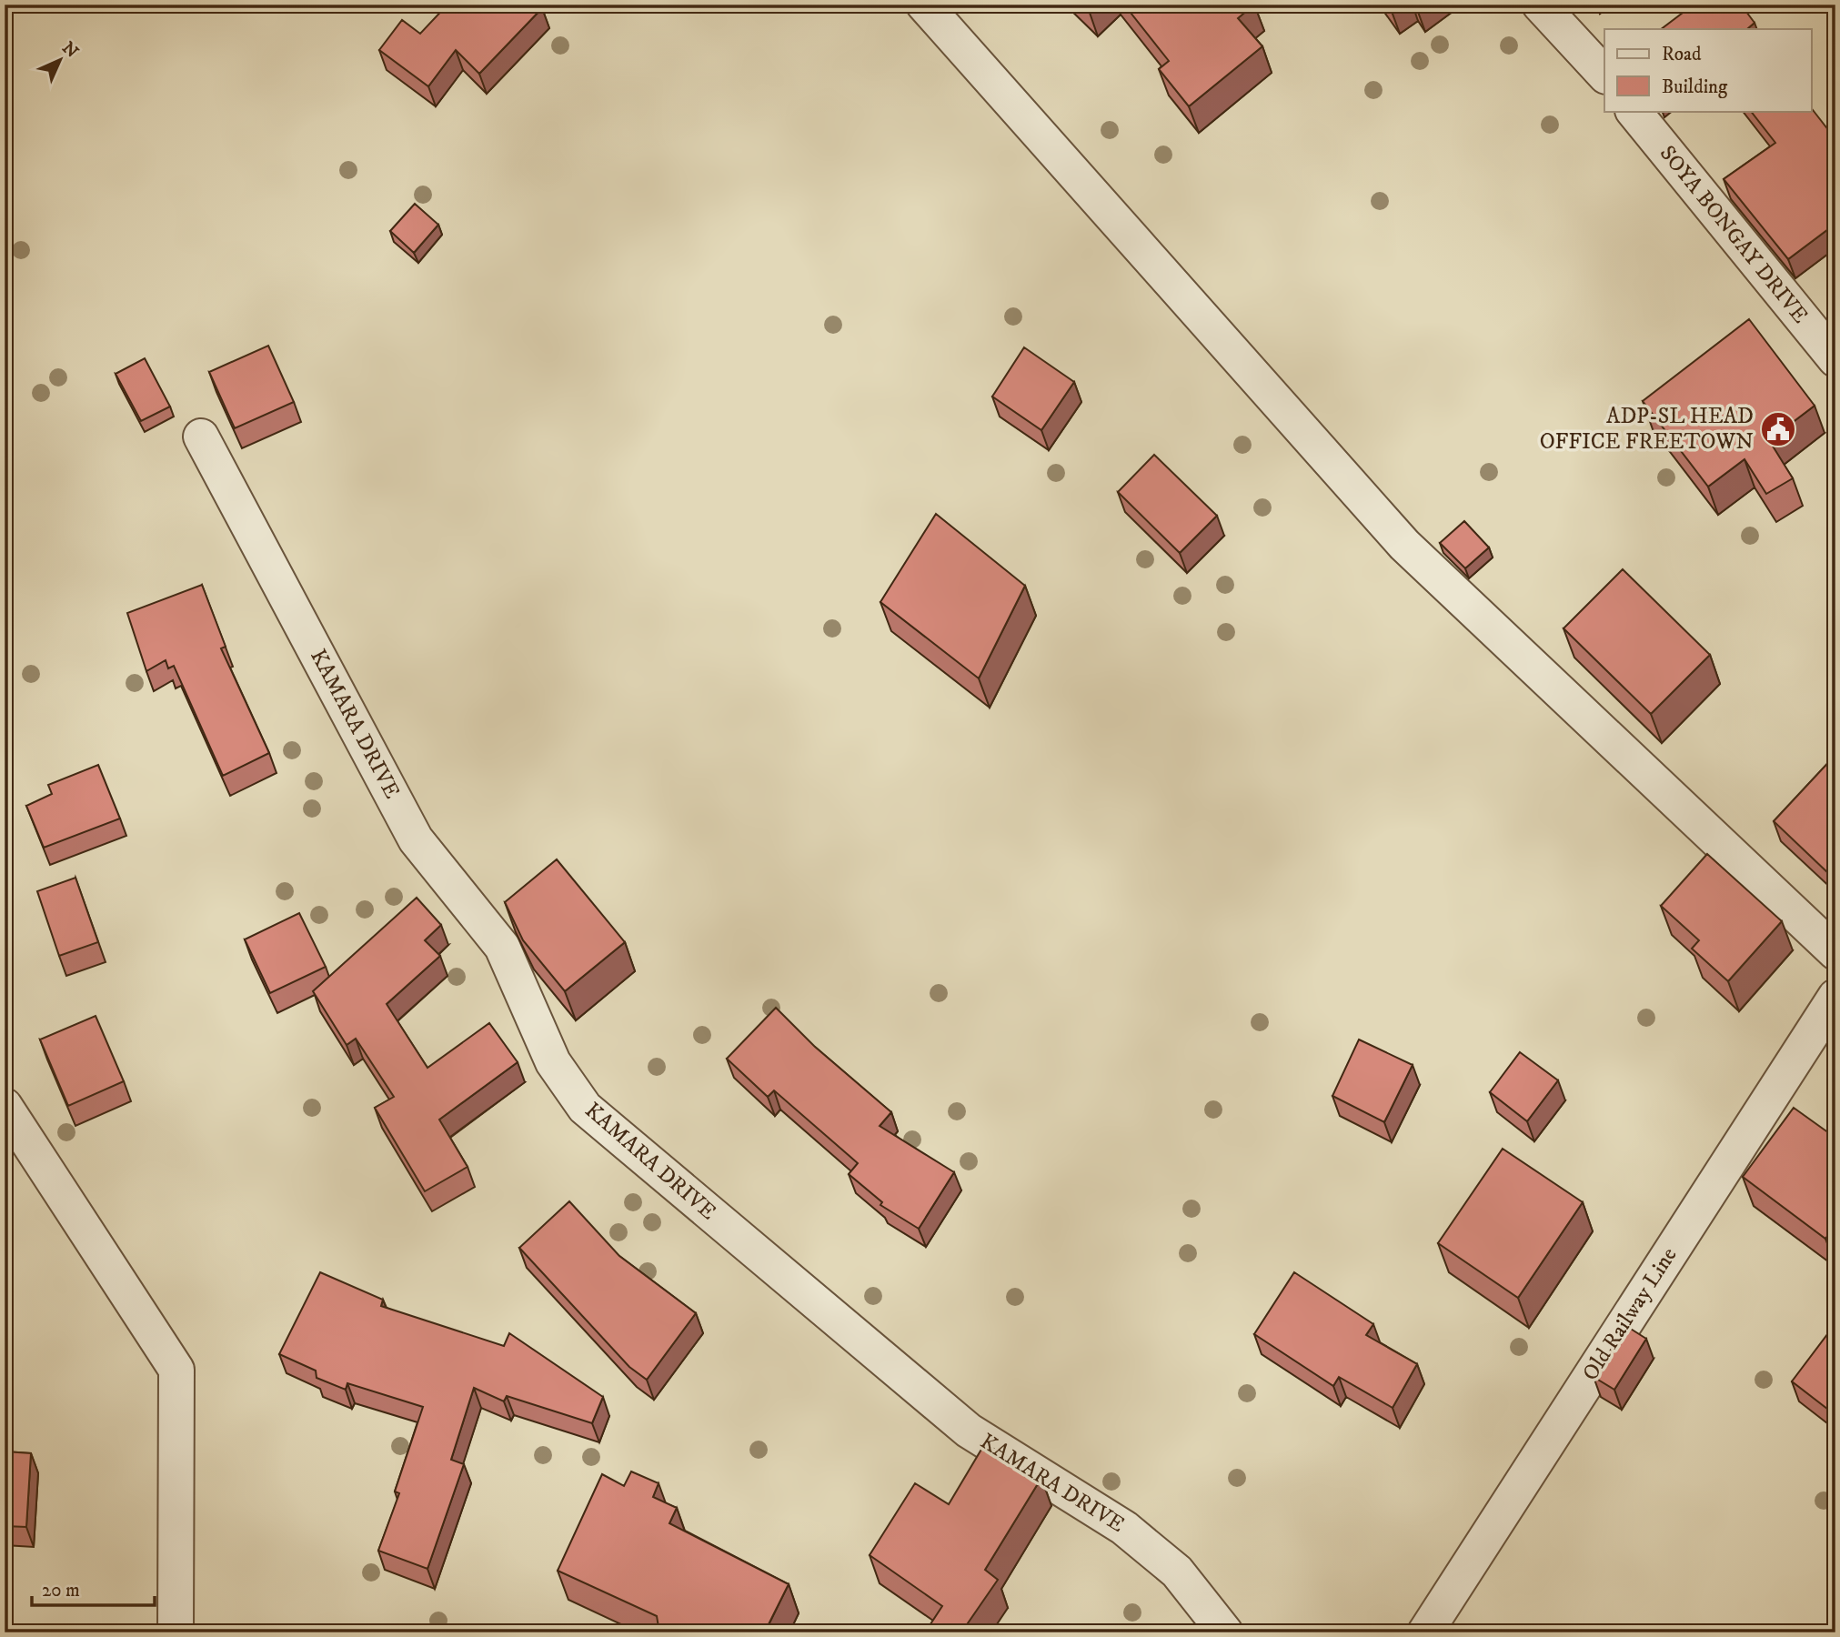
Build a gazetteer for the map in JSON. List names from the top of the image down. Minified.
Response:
{"streets":{"street":["SOYA BONGAY DRIVE","KAMARA DRIVE","Old Railway Line"]},"places":{"public building":["ADP-SL HEAD OFFICE FREETOWN"]},"legend":["Road","Building"],"scale_bar":"20 m","north":"top right"}
